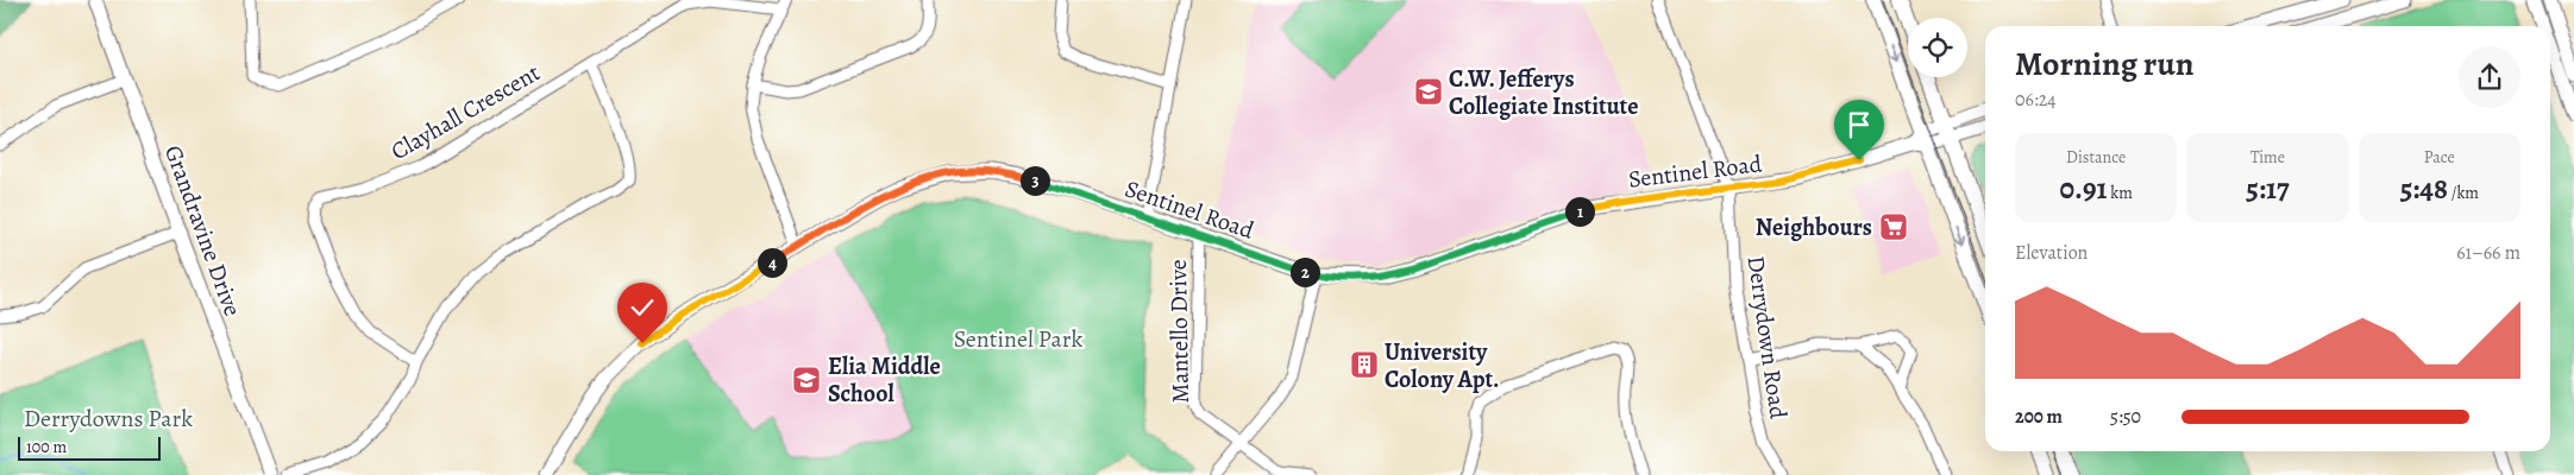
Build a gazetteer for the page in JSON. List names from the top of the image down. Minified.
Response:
{"streets":{"street":["Clayhall Crescent","Sentinel Road","Grandravine Drive","Mantello Drive","Derrydown Road"]},"crossings":[["Sentinel Road","Mantello Drive"],["Sentinel Road","Derrydown Road"]],"parks":["Sentinel Park","Derrydowns Park"],"places":{"school or university":["C.W. Jefferys Collegiate Institute","Elia Middle School"],"supermarket":["Neighbours"],"building":["University Colony Apt."]},"scale_bar":"100 m","page":{"heading":["Morning run","06:24"],"stats":[["Distance","0.91 km"],["Time","5:17"],["Pace","5:48 /km"]],"pins":["3","1","4","2"],"chart":["Elevation","61–66 m"],"list":[{"name":"200 m","note":"5:50"}],"scale":"100 m"}}
